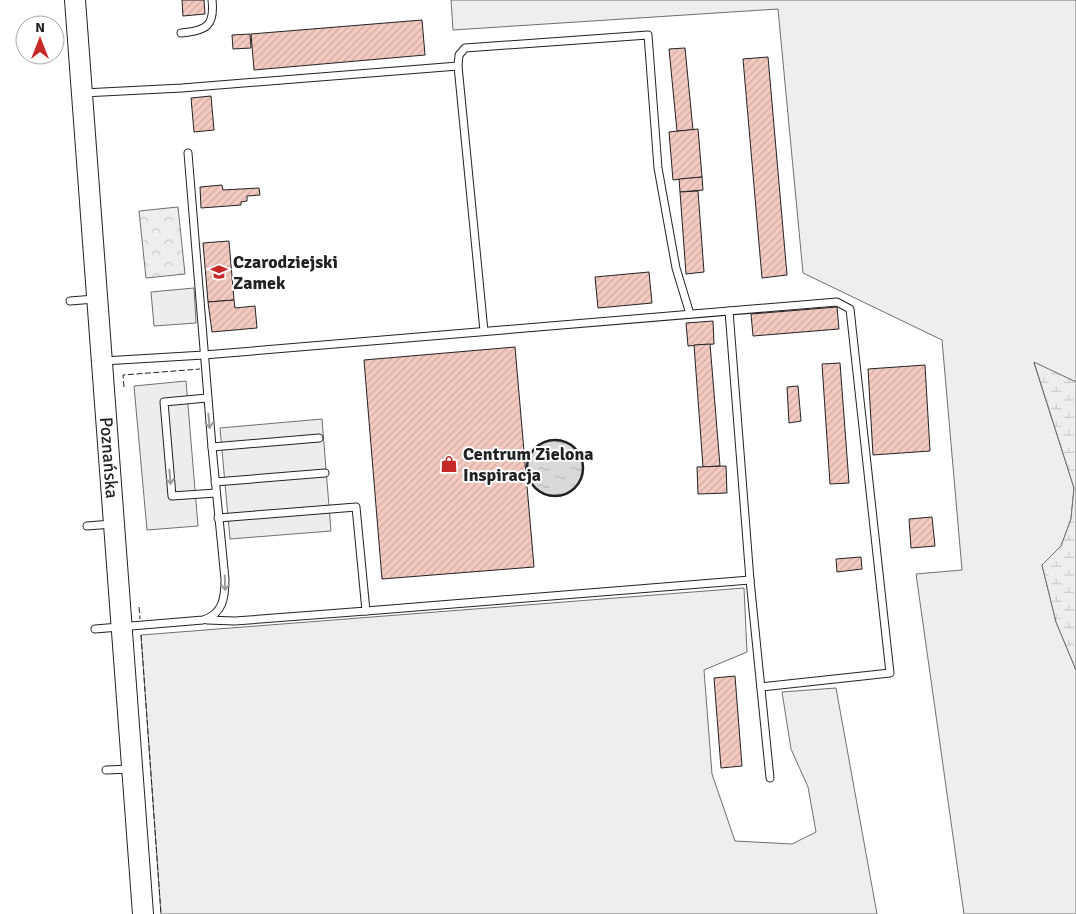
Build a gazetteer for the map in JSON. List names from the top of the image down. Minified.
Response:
{"streets":{"main road":["Poznańska"]},"places":{"school or university":["Czarodziejski Zamek"],"shop":["Centrum Zielona Inspiracja"]},"north":"top"}
